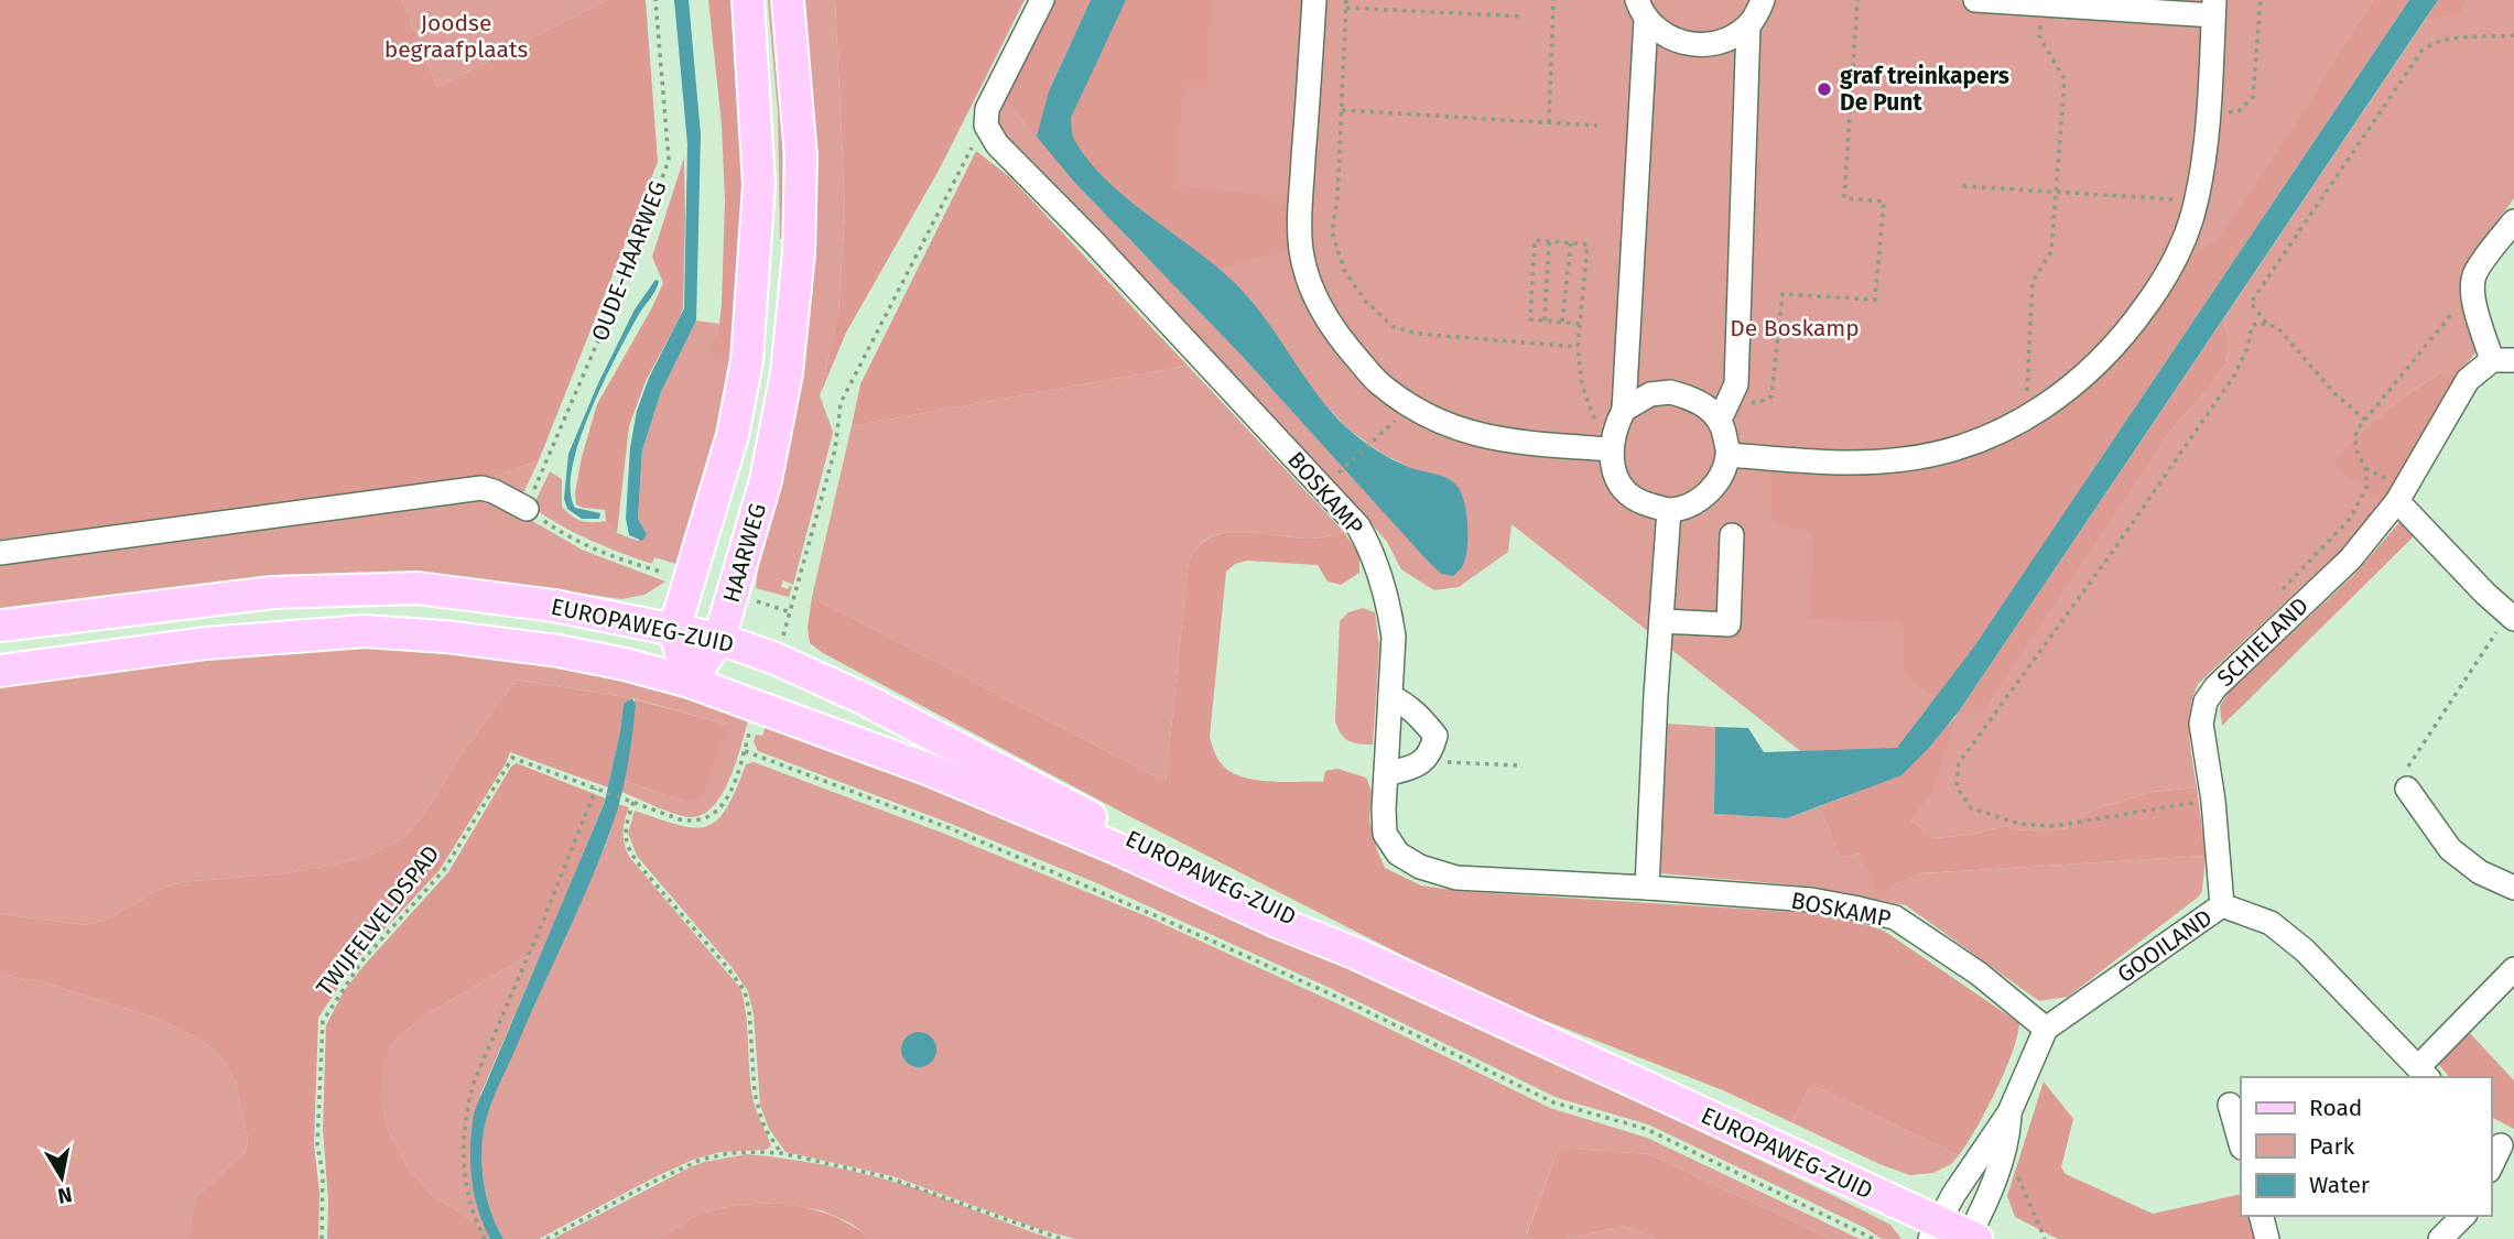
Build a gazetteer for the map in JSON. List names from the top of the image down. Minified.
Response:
{"streets":{"main road":["HAARWEG","EUROPAWEG-ZUID"],"street":["BOSKAMP","SCHIELAND","GOOILAND"],"path":["OUDE-HAARWEG","TWIJFELVELDSPAD"]},"crossings":[["BOSKAMP","GOOILAND"],["HAARWEG","EUROPAWEG-ZUID"],["SCHIELAND","GOOILAND"]],"parks":["Joodse begraafplaats","De Boskamp"],"places":["graf treinkapers De Punt"],"legend":["Road","Park","Water"],"north":"bottom"}
